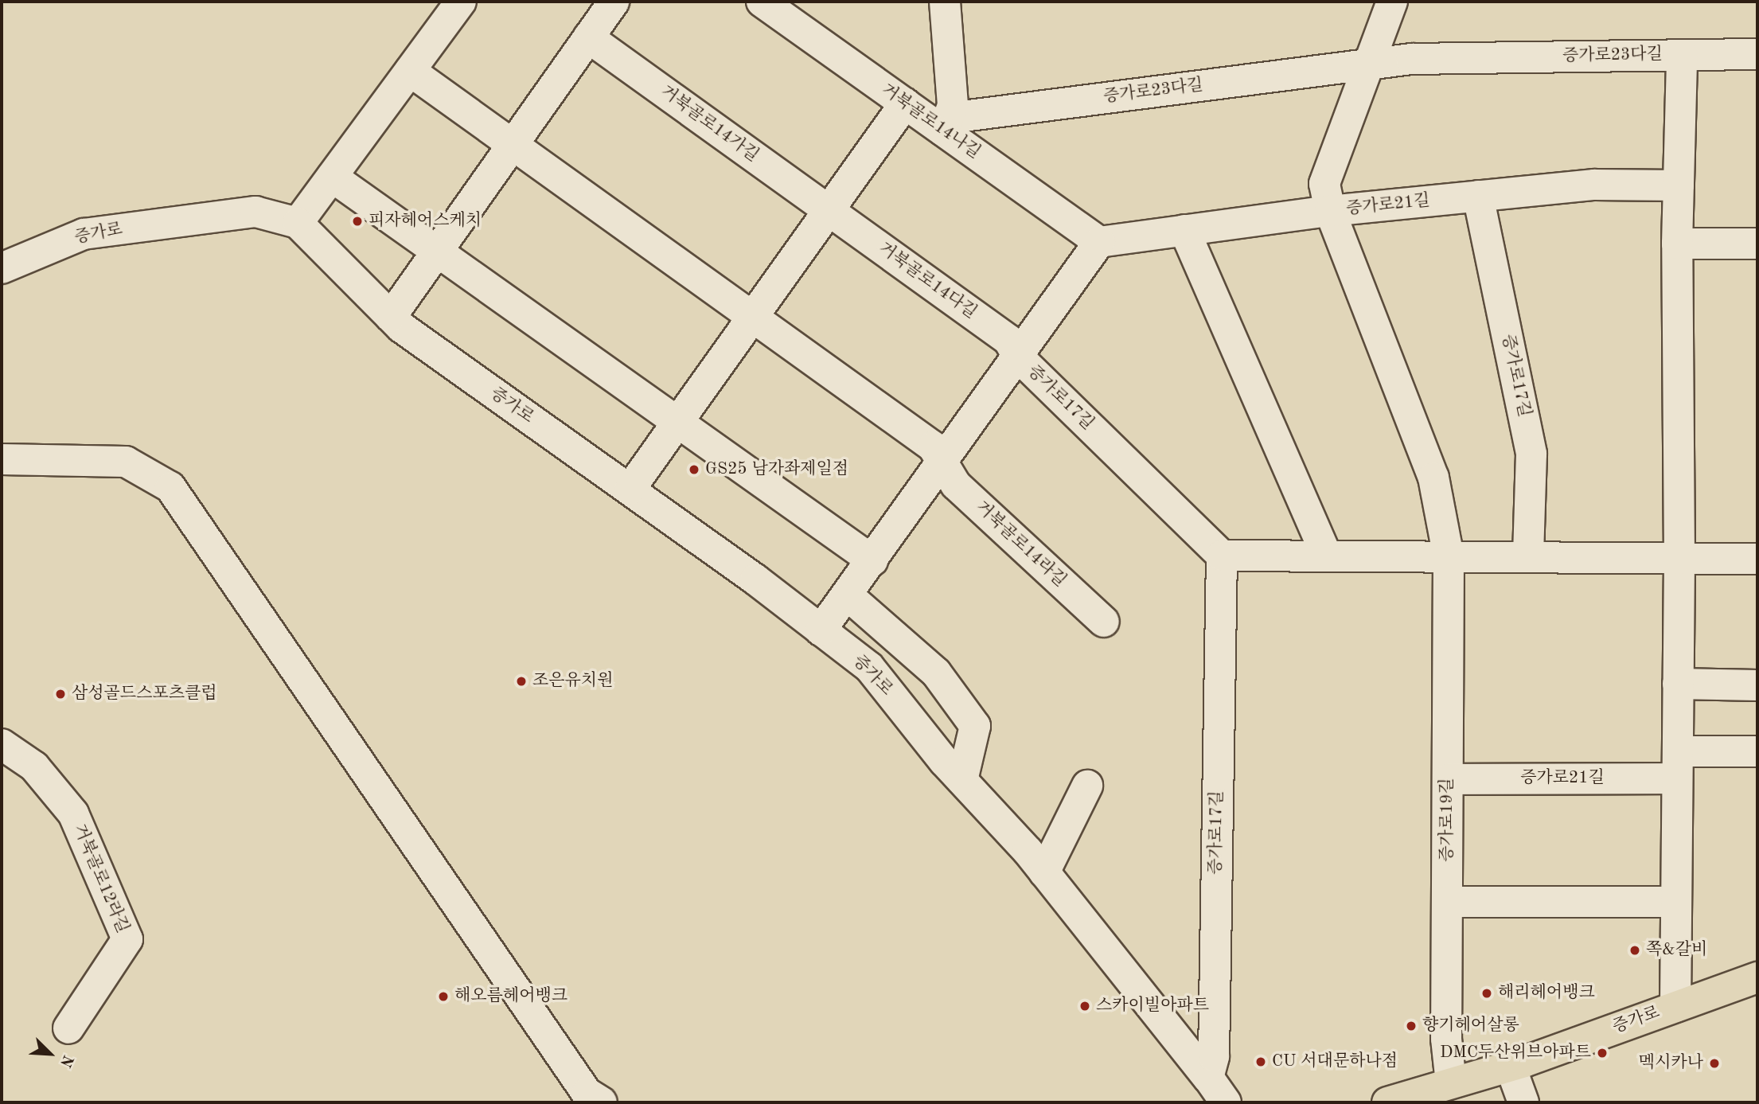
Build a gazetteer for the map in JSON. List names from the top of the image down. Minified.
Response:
{"streets":{"main road":["증가로"],"street":["증가로23다길","거북골로14나길","거북골로14가길","증가로21길","거북골로14다길","증가로17길","거북골로14라길","증가로19길","거북골로12라길"]},"crossings":[["증가로23다길","거북골로14나길"],["거북골로14나길","증가로21길"],["거북골로14가길","거북골로14다길"],["증가로21길","증가로17길"],["증가로21길","증가로19길"],["증가로","증가로17길"],["증가로","증가로19길"],["거북골로14다길","증가로17길"]],"places":["피자헤어스케치","GS25 남가좌제일점","조은유치원","삼성골드스포츠클럽","쪽&갈비","해리헤어뱅크","해오름헤어뱅크","스카이빌아파트","향기헤어살롱","DMC두산위브아파트","CU 서대문하나점","멕시카나"],"north":"bottom right"}
